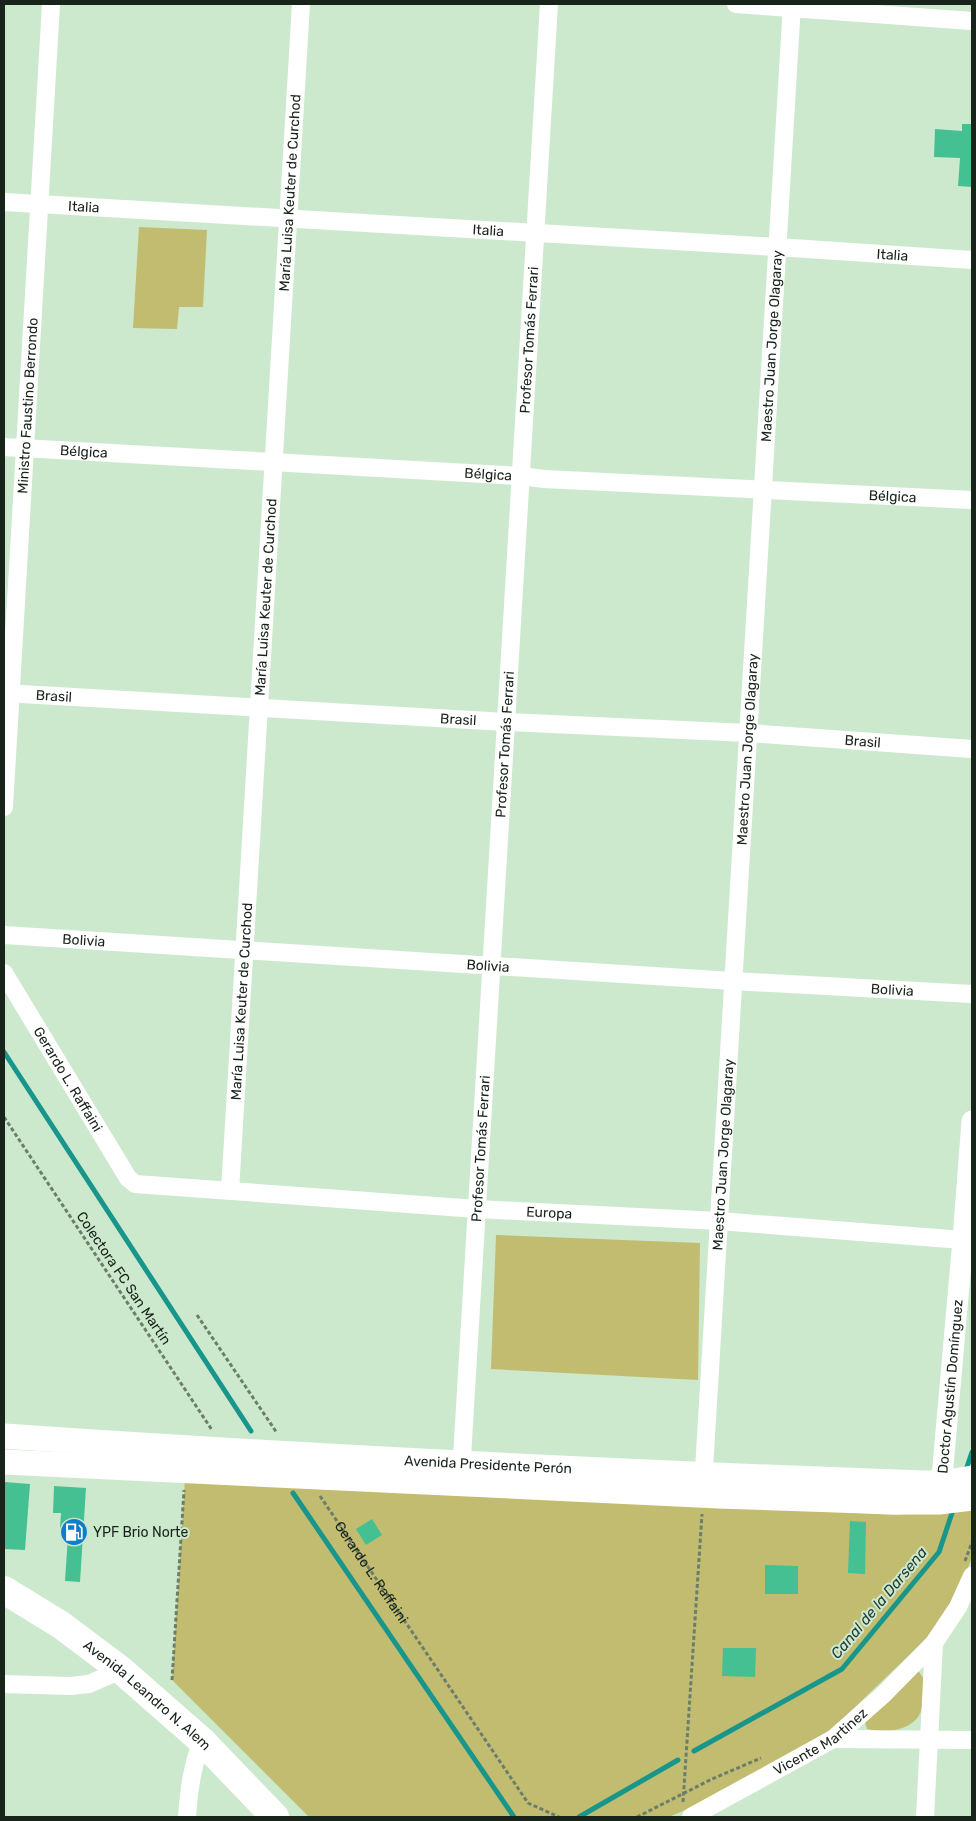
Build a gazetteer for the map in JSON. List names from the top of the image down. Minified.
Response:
{"streets":{"main road":["Avenida Presidente Perón","Avenida Leandro N. Alem"],"street":["María Luisa Keuter de Curchod","Italia","Profesor Tomás Ferrari","Maestro Juan Jorge Olagaray","Ministro Faustino Berrondo","Bélgica","Brasil","Bolivia","Gerardo L. Raffaini","Europa","Doctor Agustín Domínguez","Vicente Martinez"],"path":["Colectora FC San Martín"]},"crossings":[["María Luisa Keuter de Curchod","Italia"],["María Luisa Keuter de Curchod","Bélgica"],["María Luisa Keuter de Curchod","Brasil"],["María Luisa Keuter de Curchod","Bolivia"],["María Luisa Keuter de Curchod","Europa"],["Italia","Profesor Tomás Ferrari"],["Italia","Maestro Juan Jorge Olagaray"],["Italia","Ministro Faustino Berrondo"],["Profesor Tomás Ferrari","Bélgica"],["Profesor Tomás Ferrari","Brasil"],["Profesor Tomás Ferrari","Bolivia"],["Profesor Tomás Ferrari","Europa"],["Profesor Tomás Ferrari","Avenida Presidente Perón"],["Maestro Juan Jorge Olagaray","Bélgica"],["Maestro Juan Jorge Olagaray","Brasil"],["Maestro Juan Jorge Olagaray","Bolivia"],["Maestro Juan Jorge Olagaray","Europa"],["Maestro Juan Jorge Olagaray","Avenida Presidente Perón"],["Ministro Faustino Berrondo","Bélgica"],["Ministro Faustino Berrondo","Brasil"],["Gerardo L. Raffaini","Europa"],["Gerardo L. Raffaini","Avenida Presidente Perón"],["Europa","Doctor Agustín Domínguez"],["Colectora FC San Martín","Avenida Presidente Perón"],["Doctor Agustín Domínguez","Avenida Presidente Perón"]],"water":["Canal de la Darsena"],"places":{"fuel station":["YPF Brio Norte"]}}
